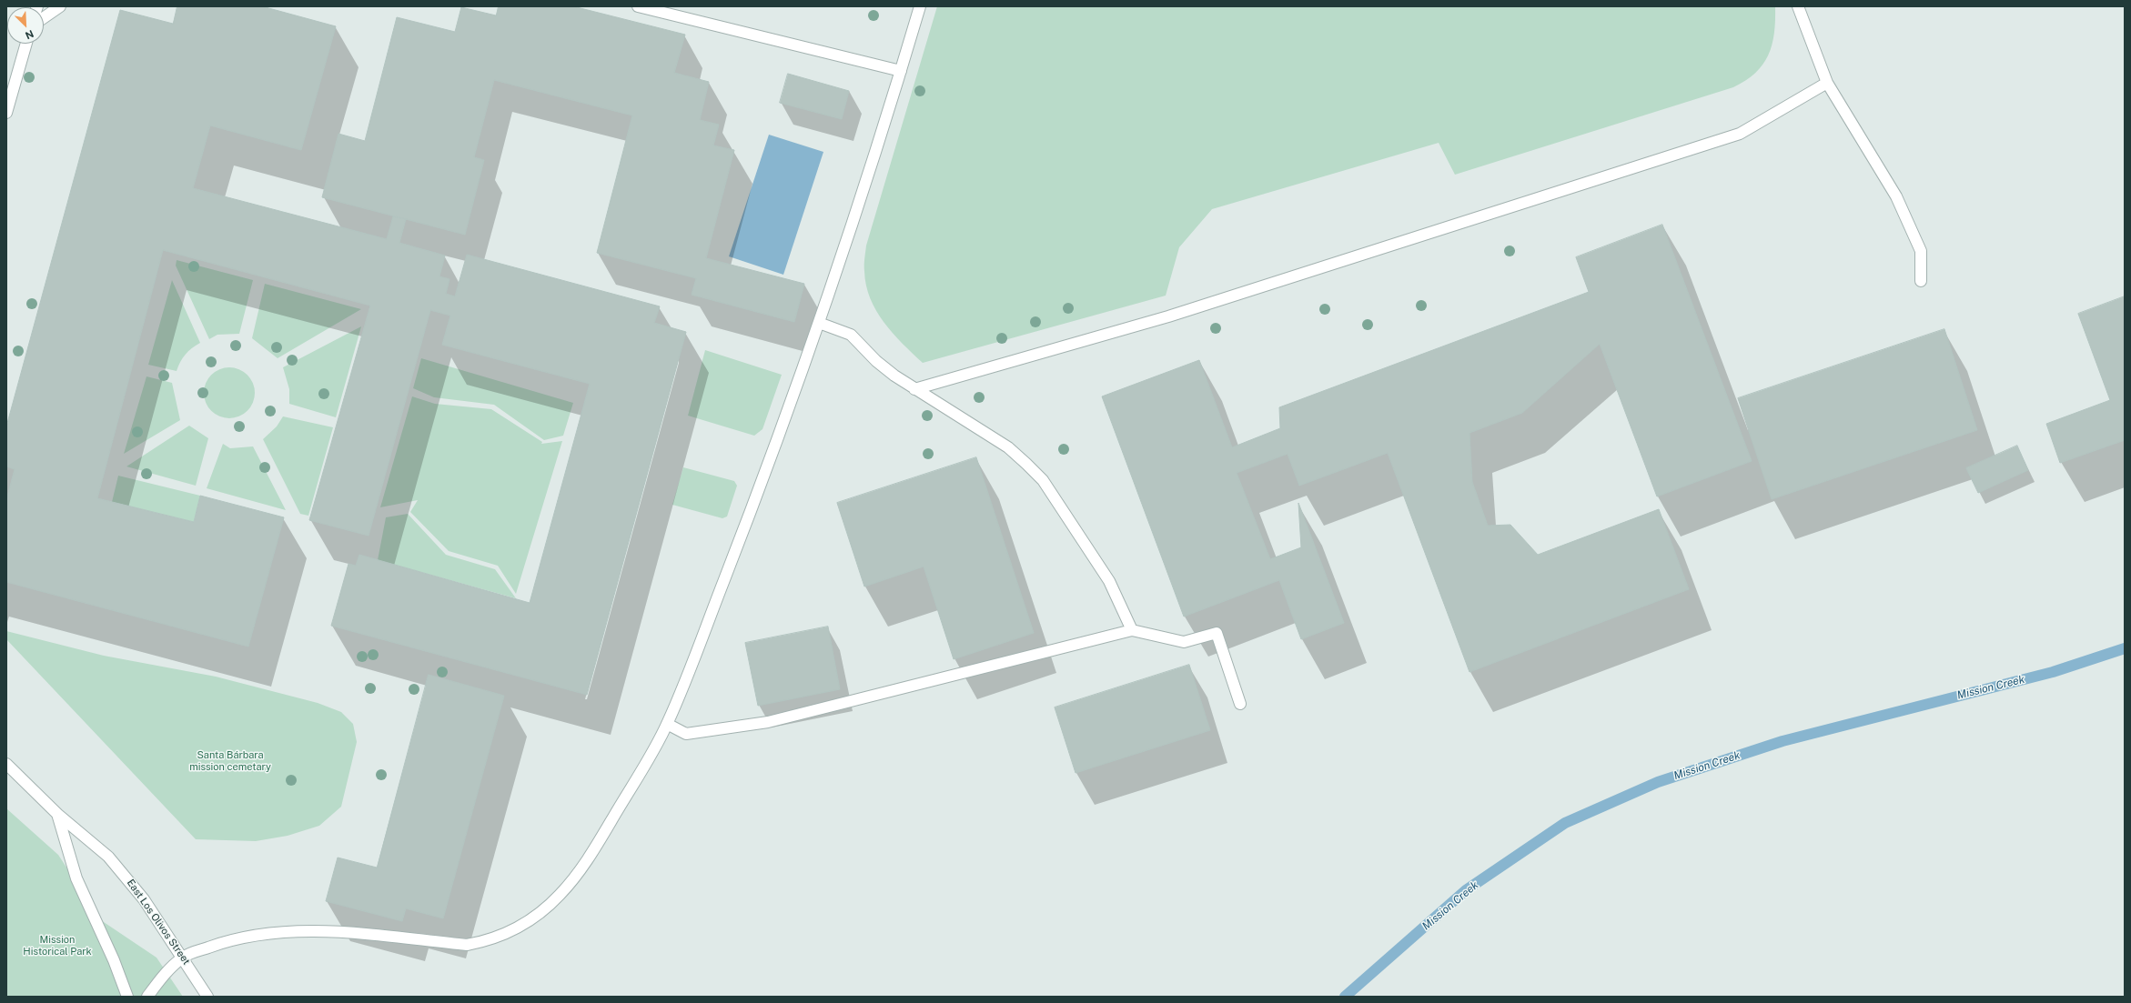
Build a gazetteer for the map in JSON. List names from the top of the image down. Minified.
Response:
{"streets":{"street":["East Los Olivos Street"]},"water":["Mission Creek"],"parks":["Santa Bárbara mission cemetary","Mission Historical Park"],"north":"bottom right"}
